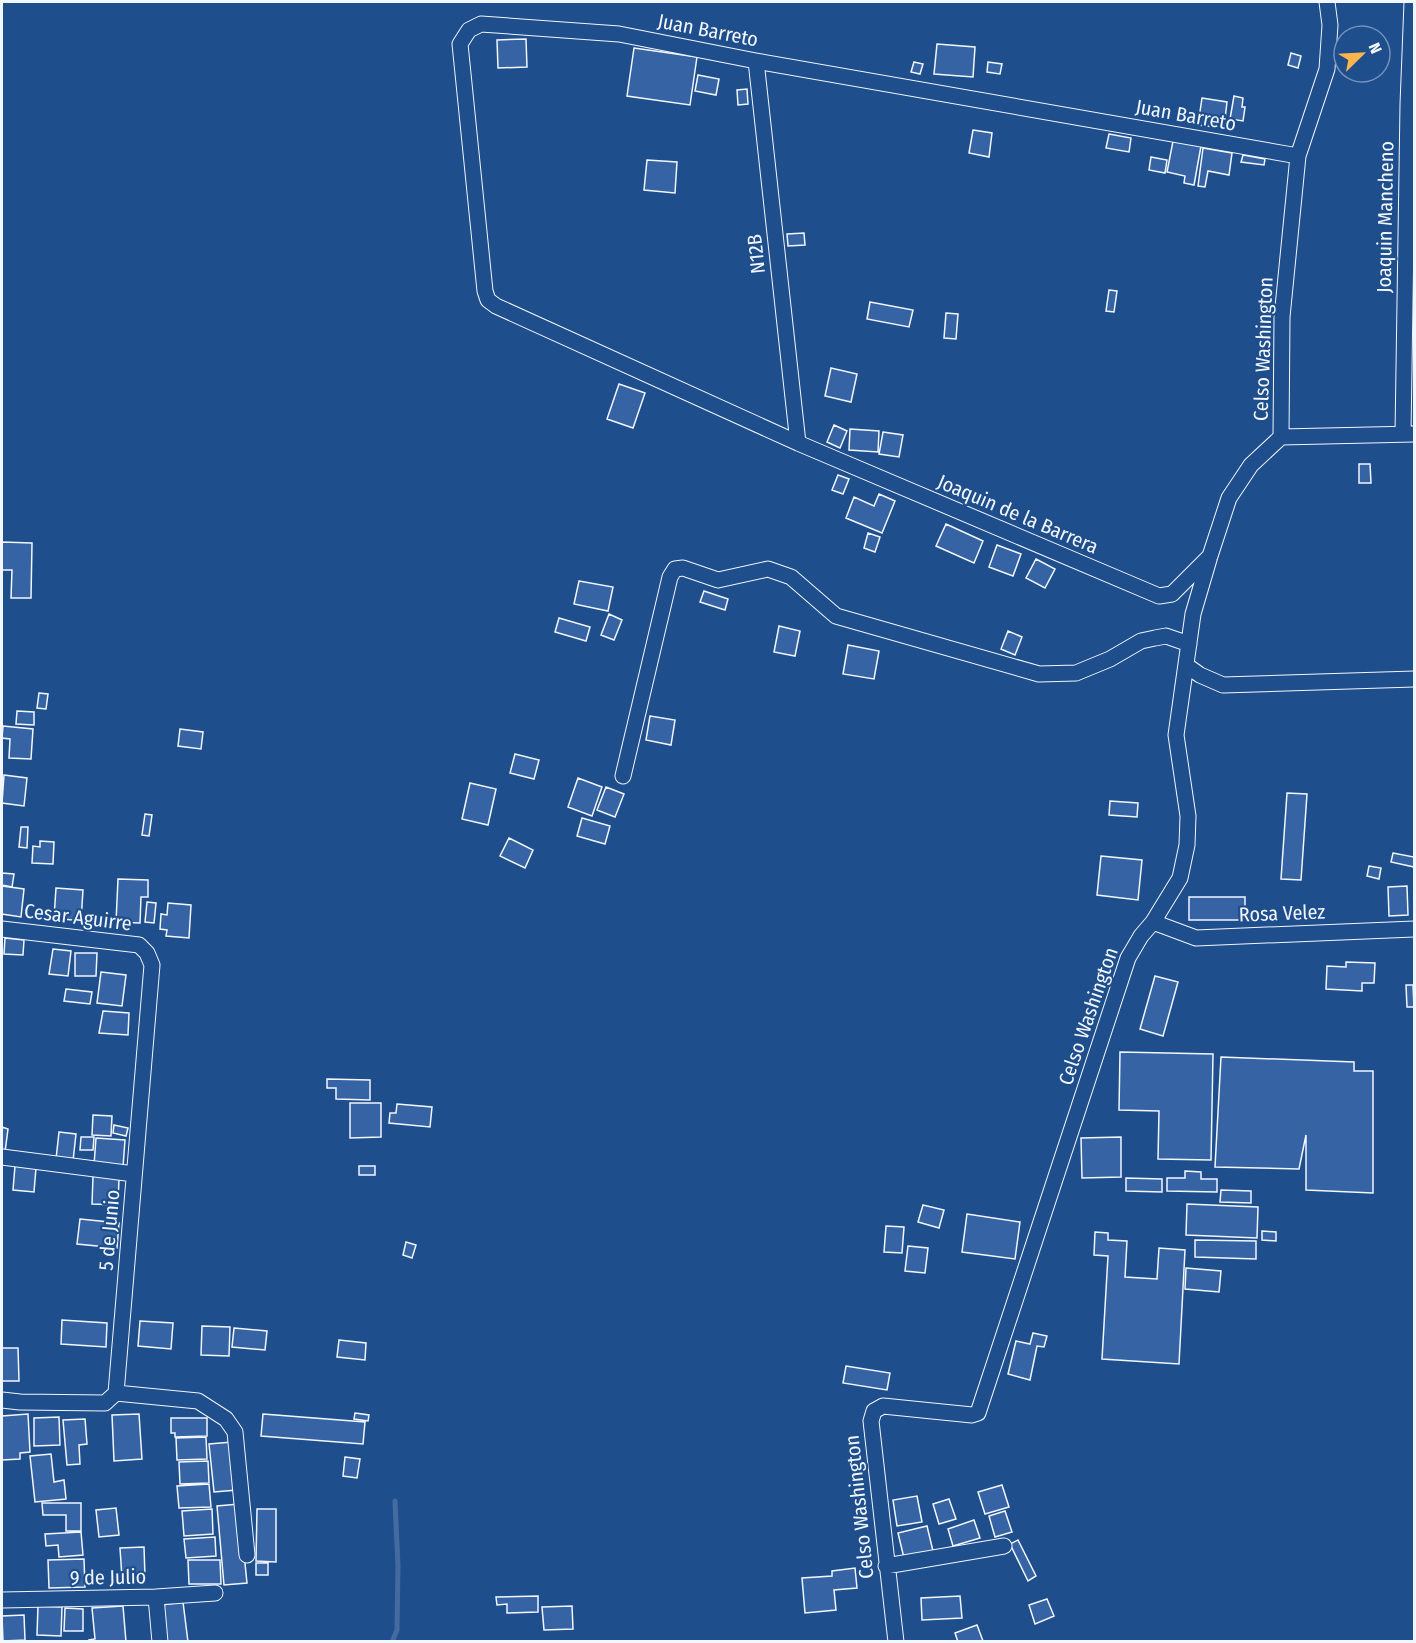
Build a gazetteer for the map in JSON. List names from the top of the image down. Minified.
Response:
{"streets":{"street":["Juan Barreto","Joaquin Mancheno","N12B","Celso Washington","Joaquin de la Barrera","Rosa Velez","Cesar Aguirre","5 de Junio","9 de Julio"]},"crossings":[["Juan Barreto","N12B"],["Juan Barreto","Celso Washington"],["Juan Barreto","Joaquin de la Barrera"],["N12B","Joaquin de la Barrera"],["Celso Washington","Joaquin de la Barrera"],["Celso Washington","Rosa Velez"],["Cesar Aguirre","5 de Junio"]],"north":"top right"}
